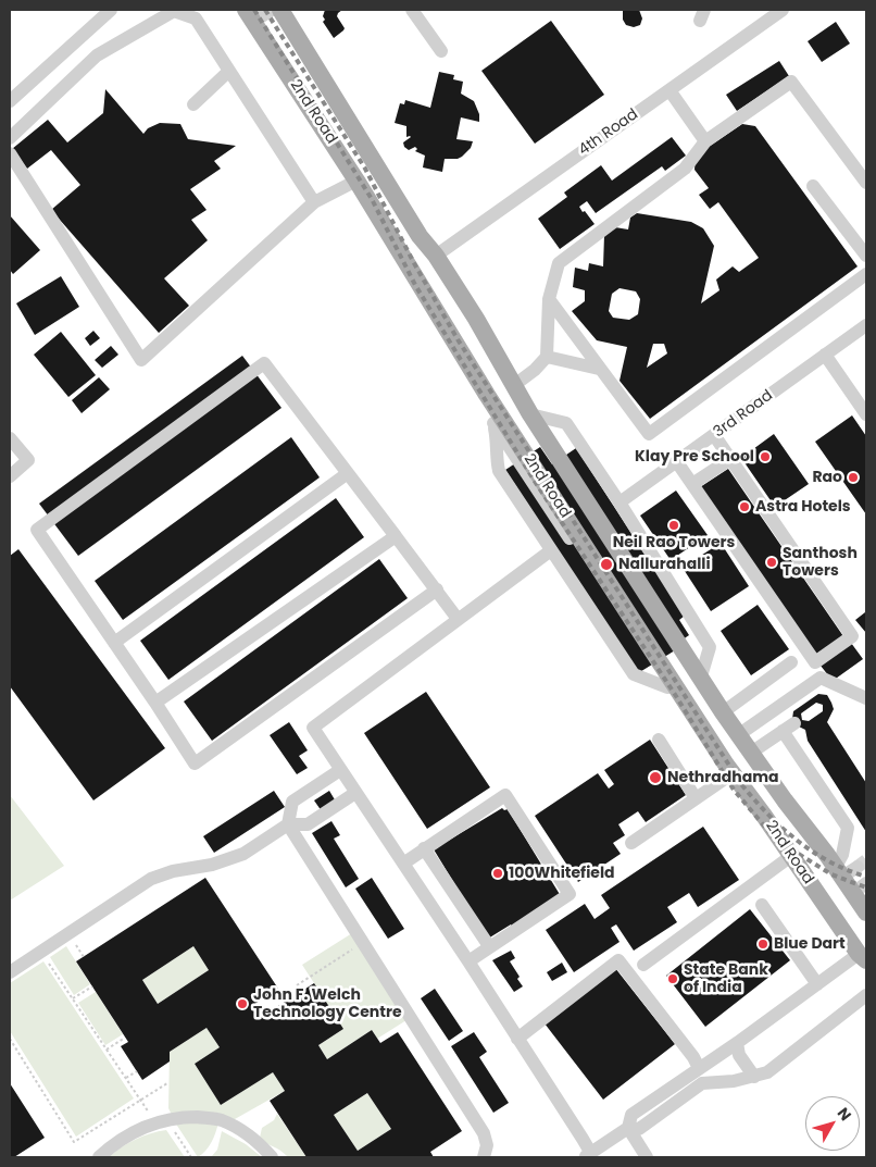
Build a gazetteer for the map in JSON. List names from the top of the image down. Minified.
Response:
{"streets":{"main road":["2nd Road"],"street":["4th Road","3rd Road"]},"crossings":[["2nd Road","4th Road"]],"places":["Klay Pre School","Rao","Astra Hotels","Neil Rao Towers","Santhosh Towers","Nallurahalli","Nethradhama","100Whitefield","Blue Dart","State Bank of India","John F. Welch Technology Centre"],"north":"top right"}
